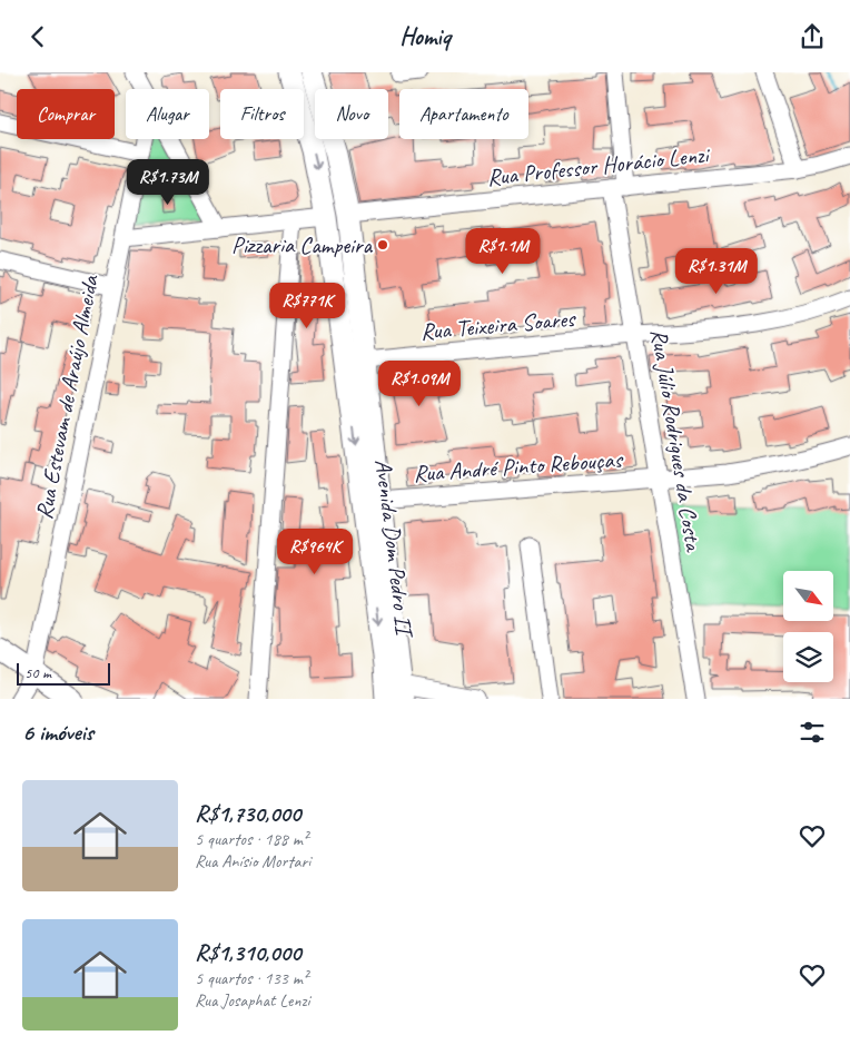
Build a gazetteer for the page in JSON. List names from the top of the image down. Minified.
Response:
{"streets":{"main road":["Avenida Dom Pedro II"],"street":["Rua Professor Horácio Lenzi","Rua Teixeira Soares","Rua Estevam de Araújo Almeida","Rua Júlio Rodrigues da Costa","Rua André Pinto Rebouças"]},"crossings":[["Rua Professor Horácio Lenzi","Rua Júlio Rodrigues da Costa"],["Rua Professor Horácio Lenzi","Avenida Dom Pedro II"],["Rua Teixeira Soares","Rua Júlio Rodrigues da Costa"],["Rua Teixeira Soares","Avenida Dom Pedro II"],["Rua Júlio Rodrigues da Costa","Rua André Pinto Rebouças"],["Rua André Pinto Rebouças","Avenida Dom Pedro II"]],"places":["Pizzaria Campeira"],"scale_bar":"50 m","north":"bottom right","page":{"header":"Homiq","chip":["Comprar","Alugar","Filtros","Novo","Apartamento"],"price":["R$1.73M","R$1.1M","R$1.31M","R$771K","R$1.09M","R$964K"],"scale":"50 m","heading":"6 imóveis","list":[{"name":"R$1,730,000","note":"5 quartos · 188 m² · Rua Anísio Mortari"},{"name":"R$1,310,000","note":"5 quartos · 133 m² · Rua Josaphat Lenzi"}]}}
